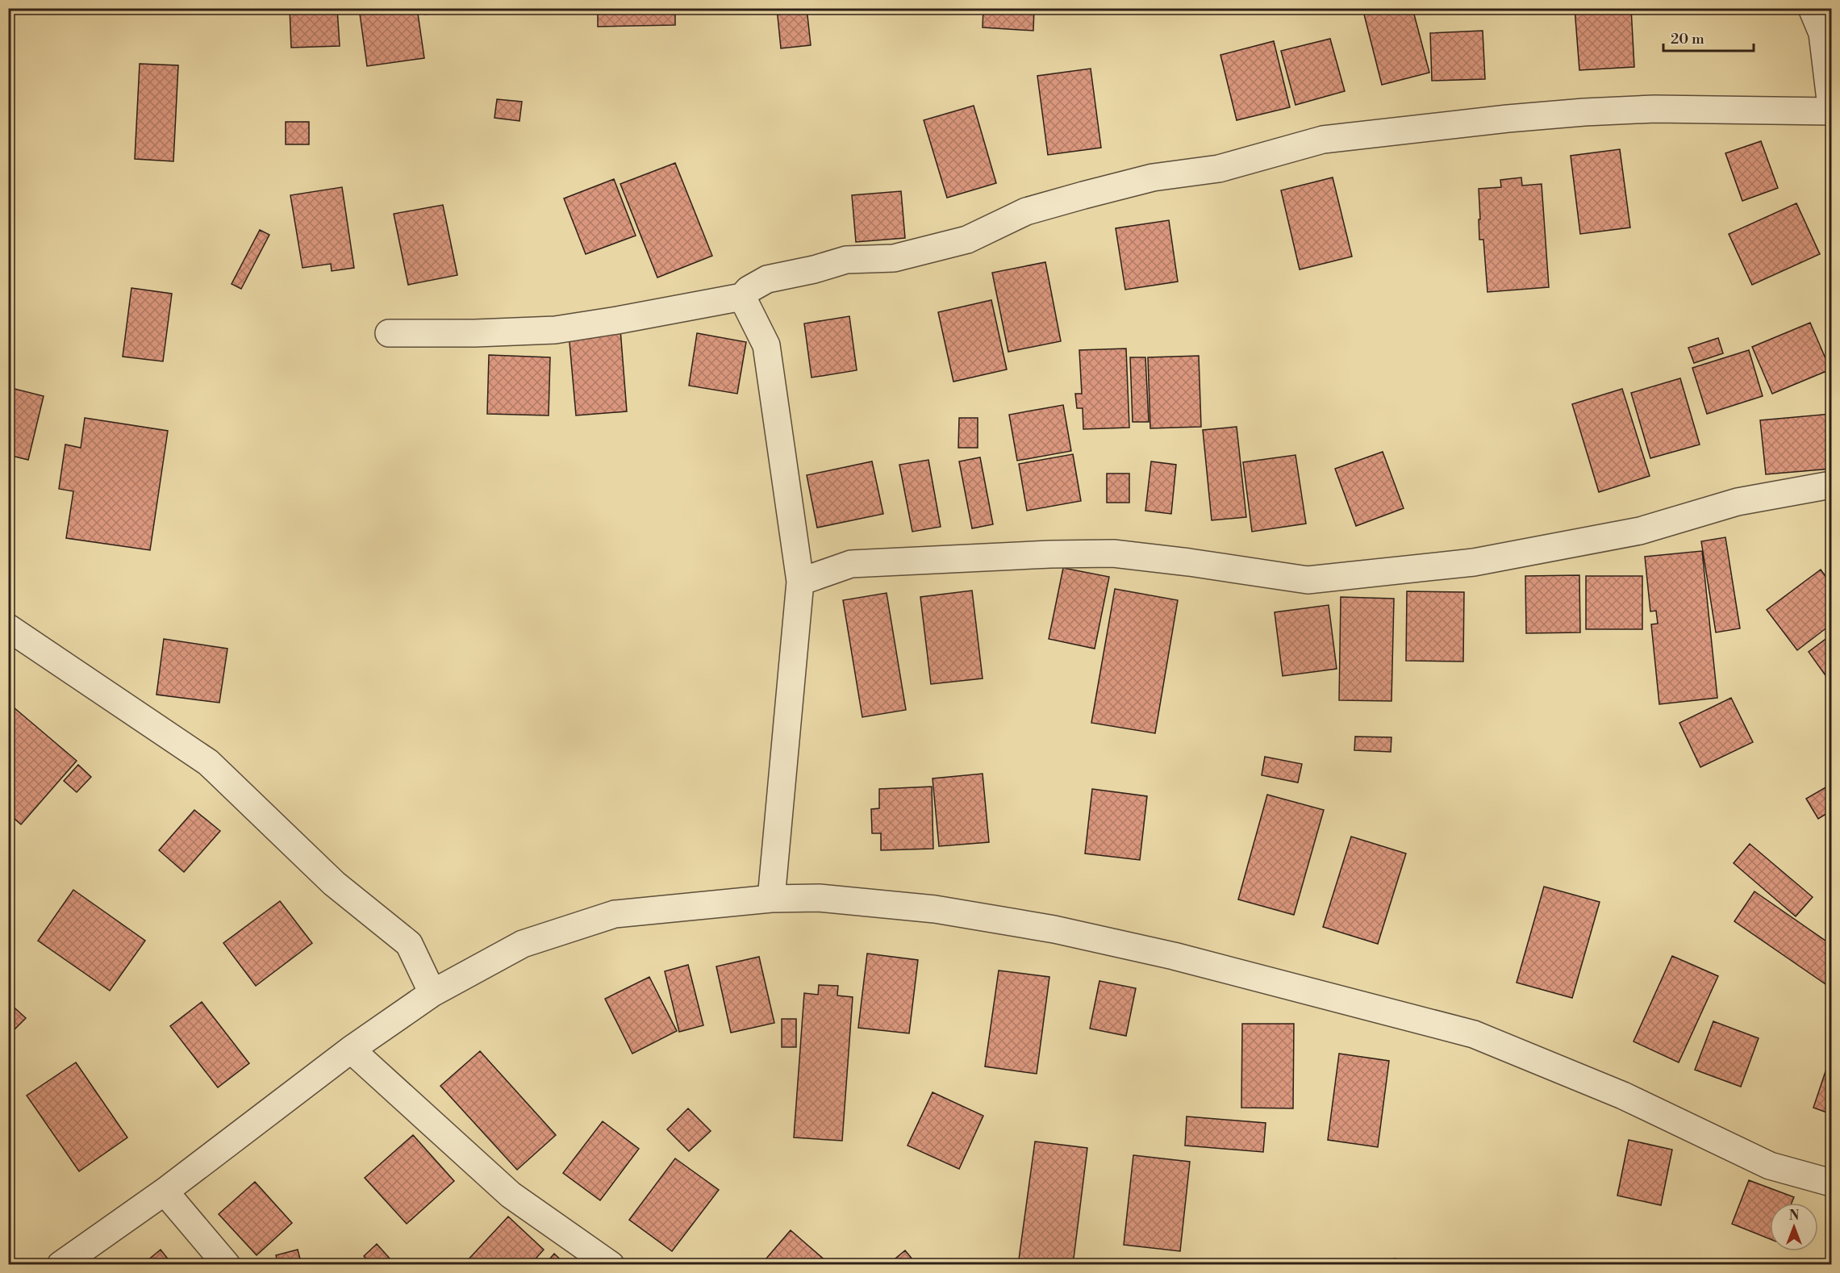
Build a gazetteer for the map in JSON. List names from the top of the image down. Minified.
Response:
{"scale_bar":"20 m","north":"top"}
